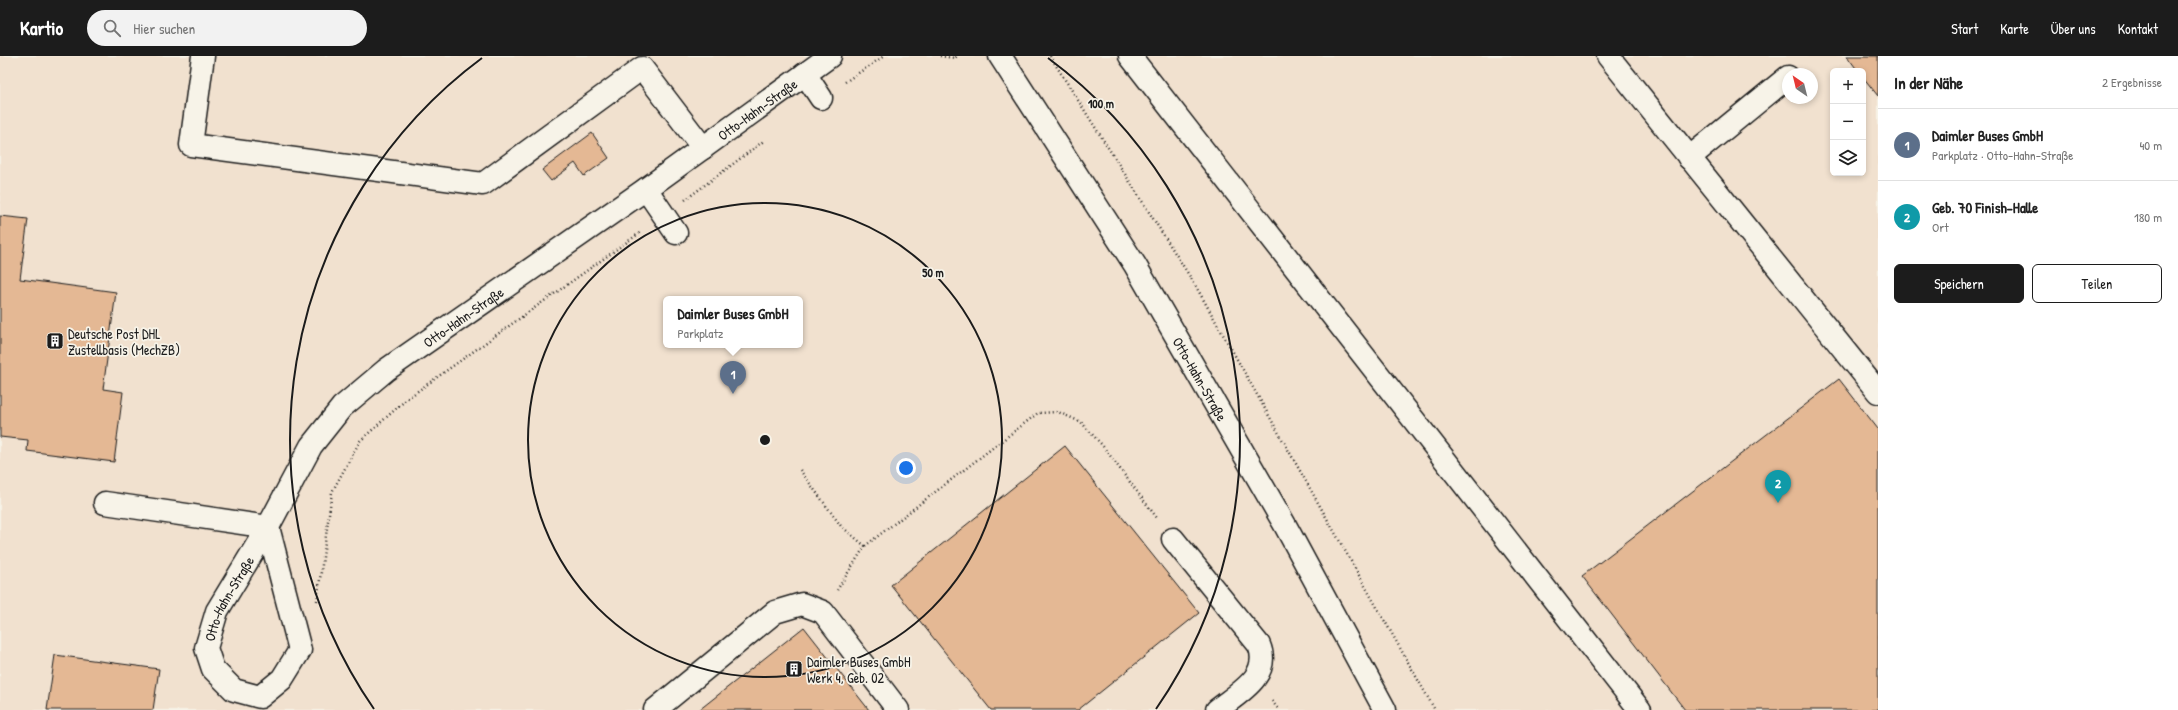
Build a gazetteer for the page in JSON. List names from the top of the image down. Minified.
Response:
{"streets":{"street":["Otto-Hahn-Straße"]},"places":{"building":["Deutsche Post DHL Zustellbasis (MechZB)","Daimler Buses GmbH Werk 4, Geb. 02"]},"north":"top left","page":{"header":"Kartio","search":"Hier suchen","nav":["Start","Karte","Über uns","Kontakt"],"heading":["In der Nähe","2 Ergebnisse"],"map_buttons":["+","−"],"list":[{"mark":"1","name":"Daimler Buses GmbH","note":"Parkplatz · Otto-Hahn-Straße","value":"40 m"},{"mark":"2","name":"Geb. 70 Finish-Halle","note":"Ort","value":"180 m"}],"buttons":["Speichern","Teilen"],"popup":["Daimler Buses GmbH","Parkplatz"],"pins":["1","2"]},"rings":["100 m","50 m"]}
